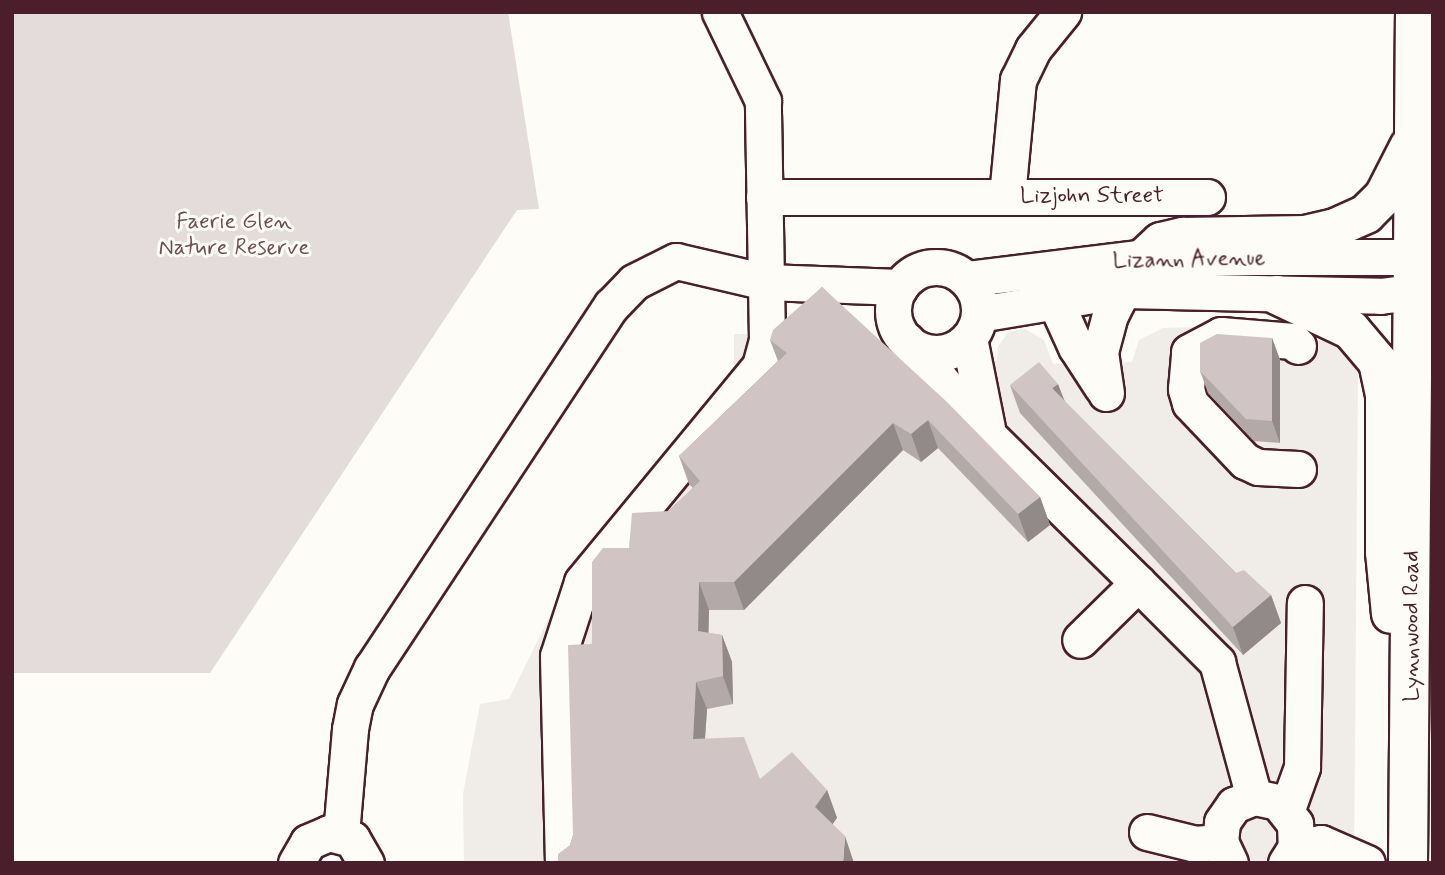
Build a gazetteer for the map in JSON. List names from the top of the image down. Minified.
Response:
{"streets":{"main road":["Lynnwood Road"],"street":["Lizjohn Street","Lizann Avenue"]},"crossings":[["Lizann Avenue","Lynnwood Road"]],"parks":["Faerie Glen Nature Reserve"]}
